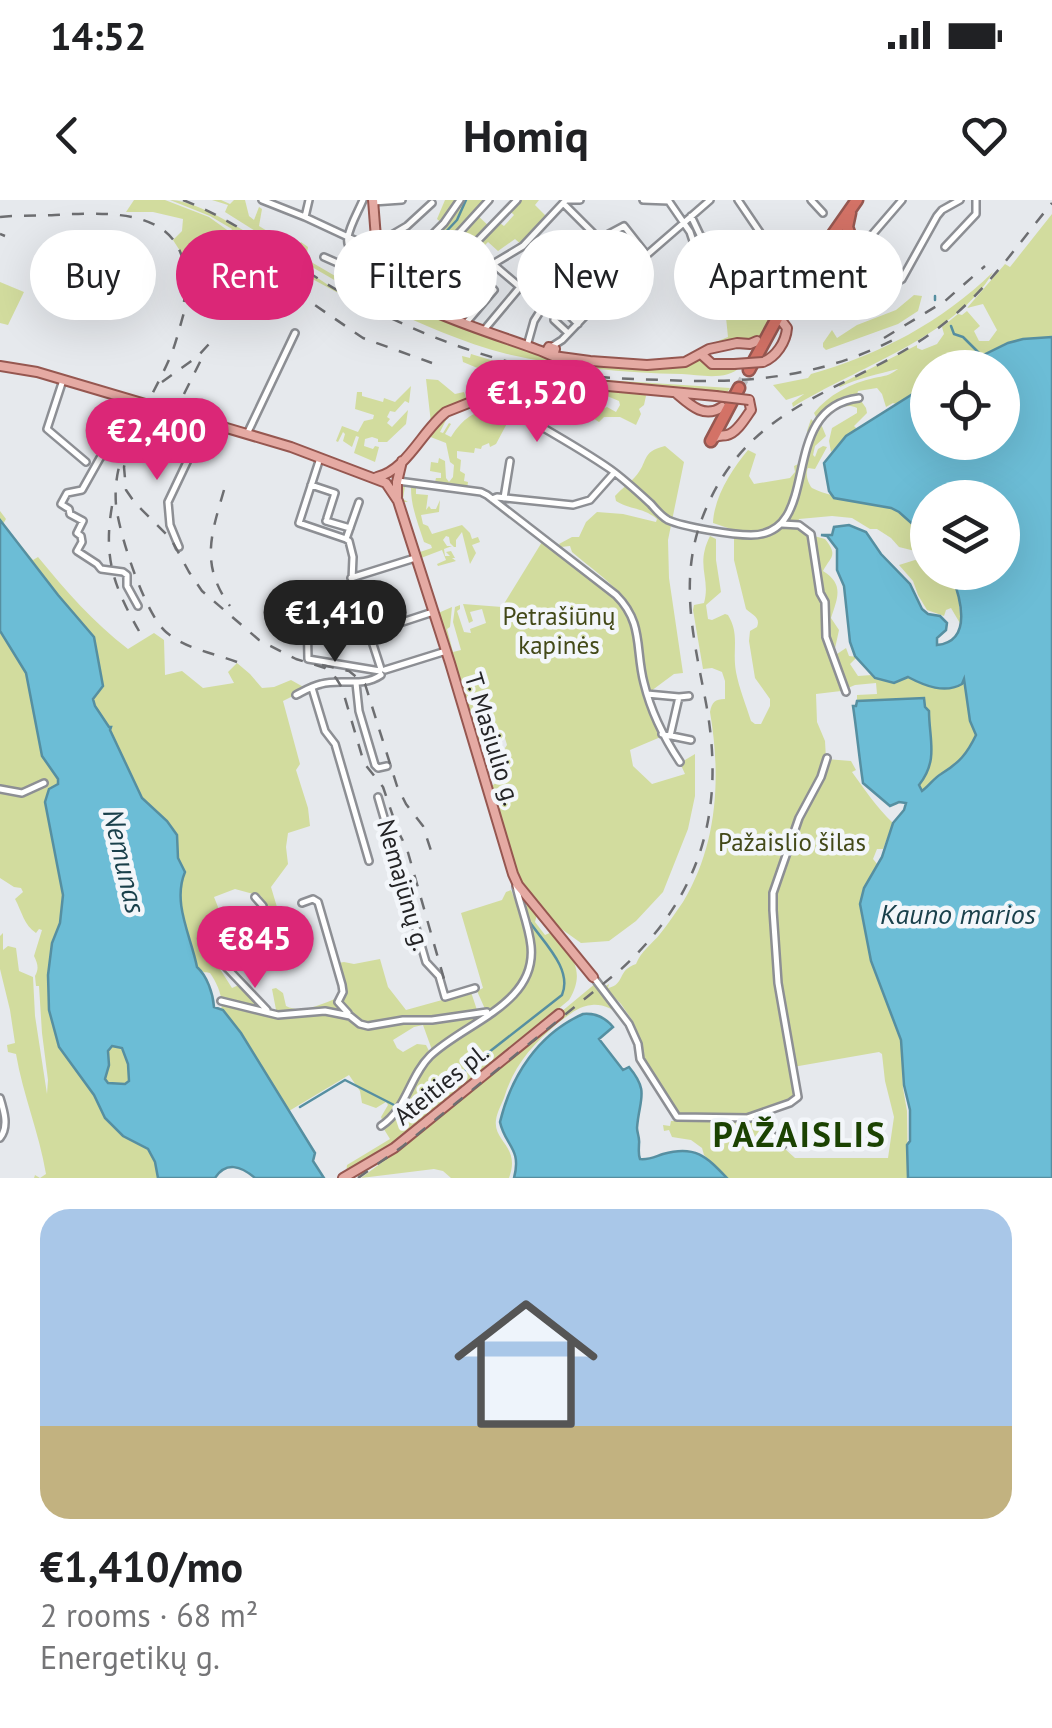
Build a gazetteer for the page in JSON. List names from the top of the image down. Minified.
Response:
{"streets":{"main road":["T. Masiulio g.","Ateities pl."],"street":["Nemajūnų g."]},"districts":["PAŽAISLIS"],"water":["Nemunas","Kauno marios"],"parks":["Petrašiūnų kapinės","Pažaislio šilas"],"page":{"status":"14:52","header":"Homiq","chip":["Buy","Rent","Filters","New","Apartment"],"price":["€1,520","€2,400","€1,410","€845"],"list":[{"name":"€1,410/mo","note":"2 rooms · 68 m² · Energetikų g."}]}}
